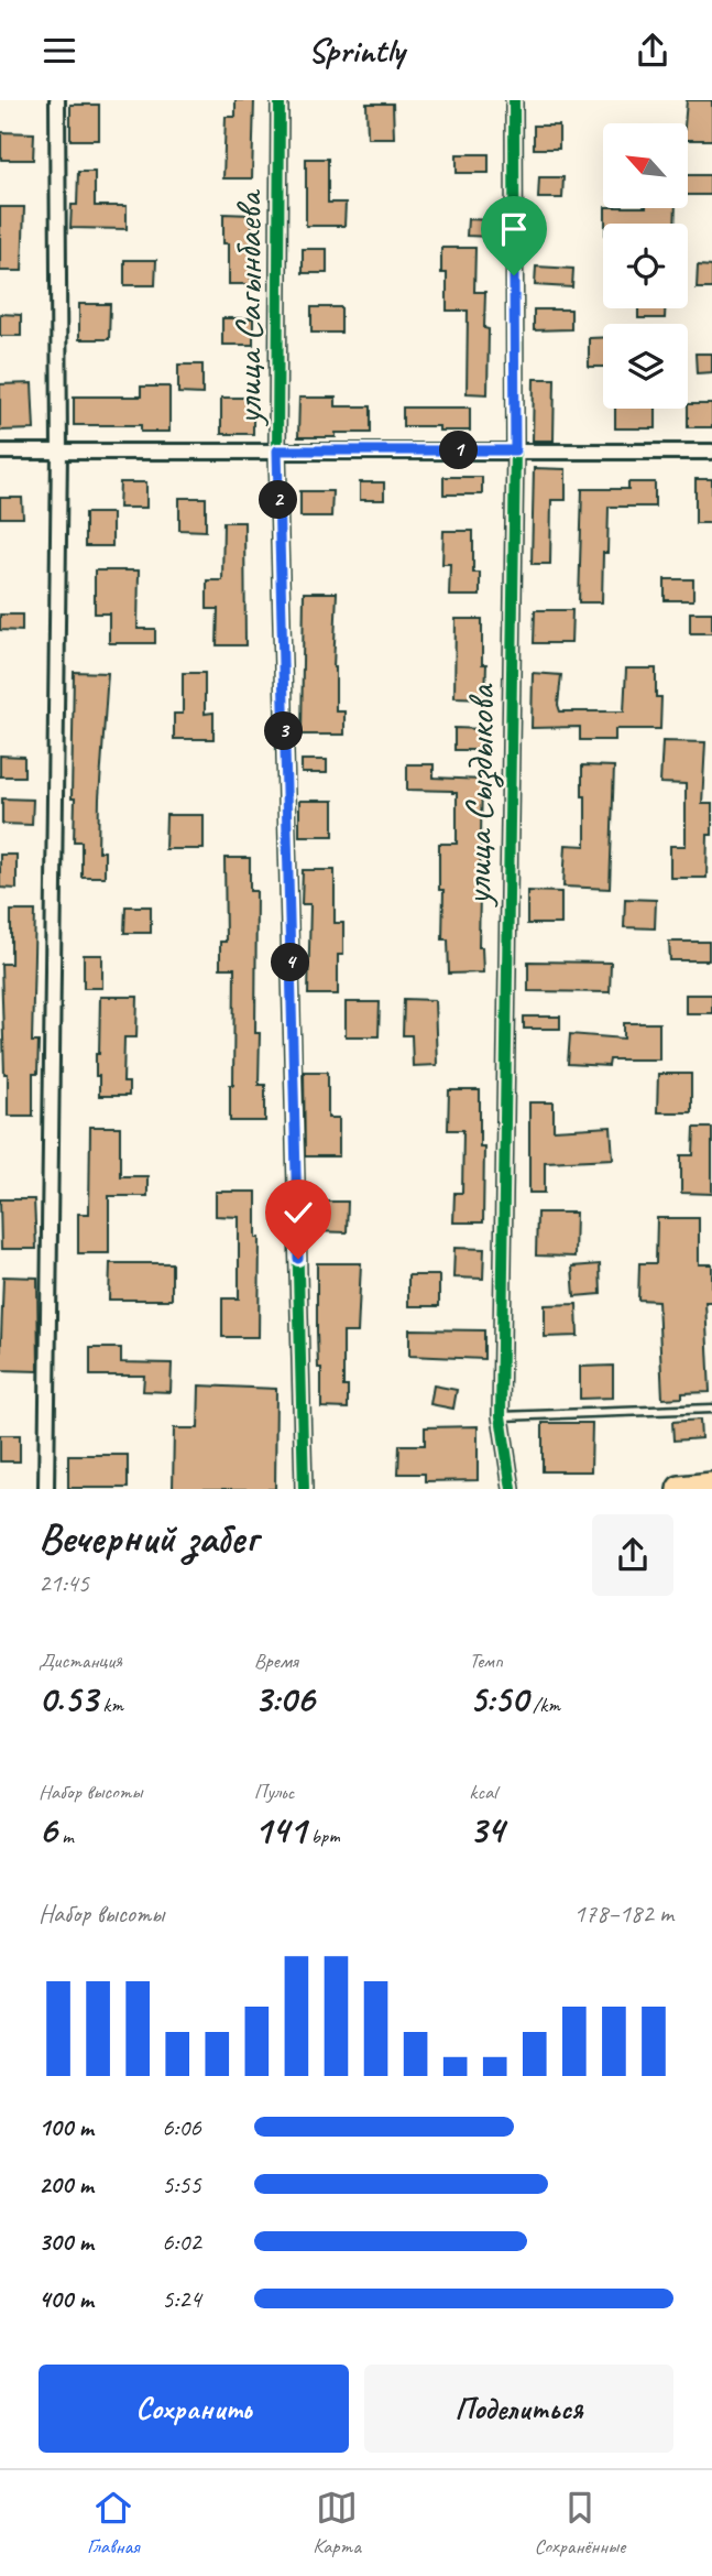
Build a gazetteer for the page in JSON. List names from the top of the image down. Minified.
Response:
{"streets":{"street":["улица Сагынбаева","улица Сыздыкова"]},"north":"top left","page":{"header":"Sprintly","pins":["1","2","3","4"],"heading":["Вечерний забег","21:45"],"stats":[["Дистанция","0.53 km"],["Время","3:06"],["Темп","5:50 /km"],["Набор высоты","6 m"],["Пульс","141 bpm"],["kcal","34"]],"chart":["Набор высоты","178–182 m"],"list":[{"name":"100 m","note":"6:06"},{"name":"200 m","note":"5:55"},{"name":"300 m","note":"6:02"},{"name":"400 m","note":"5:24"}],"buttons":["Сохранить","Поделиться"],"tabs":["Главная","Карта","Сохранённые"]}}
